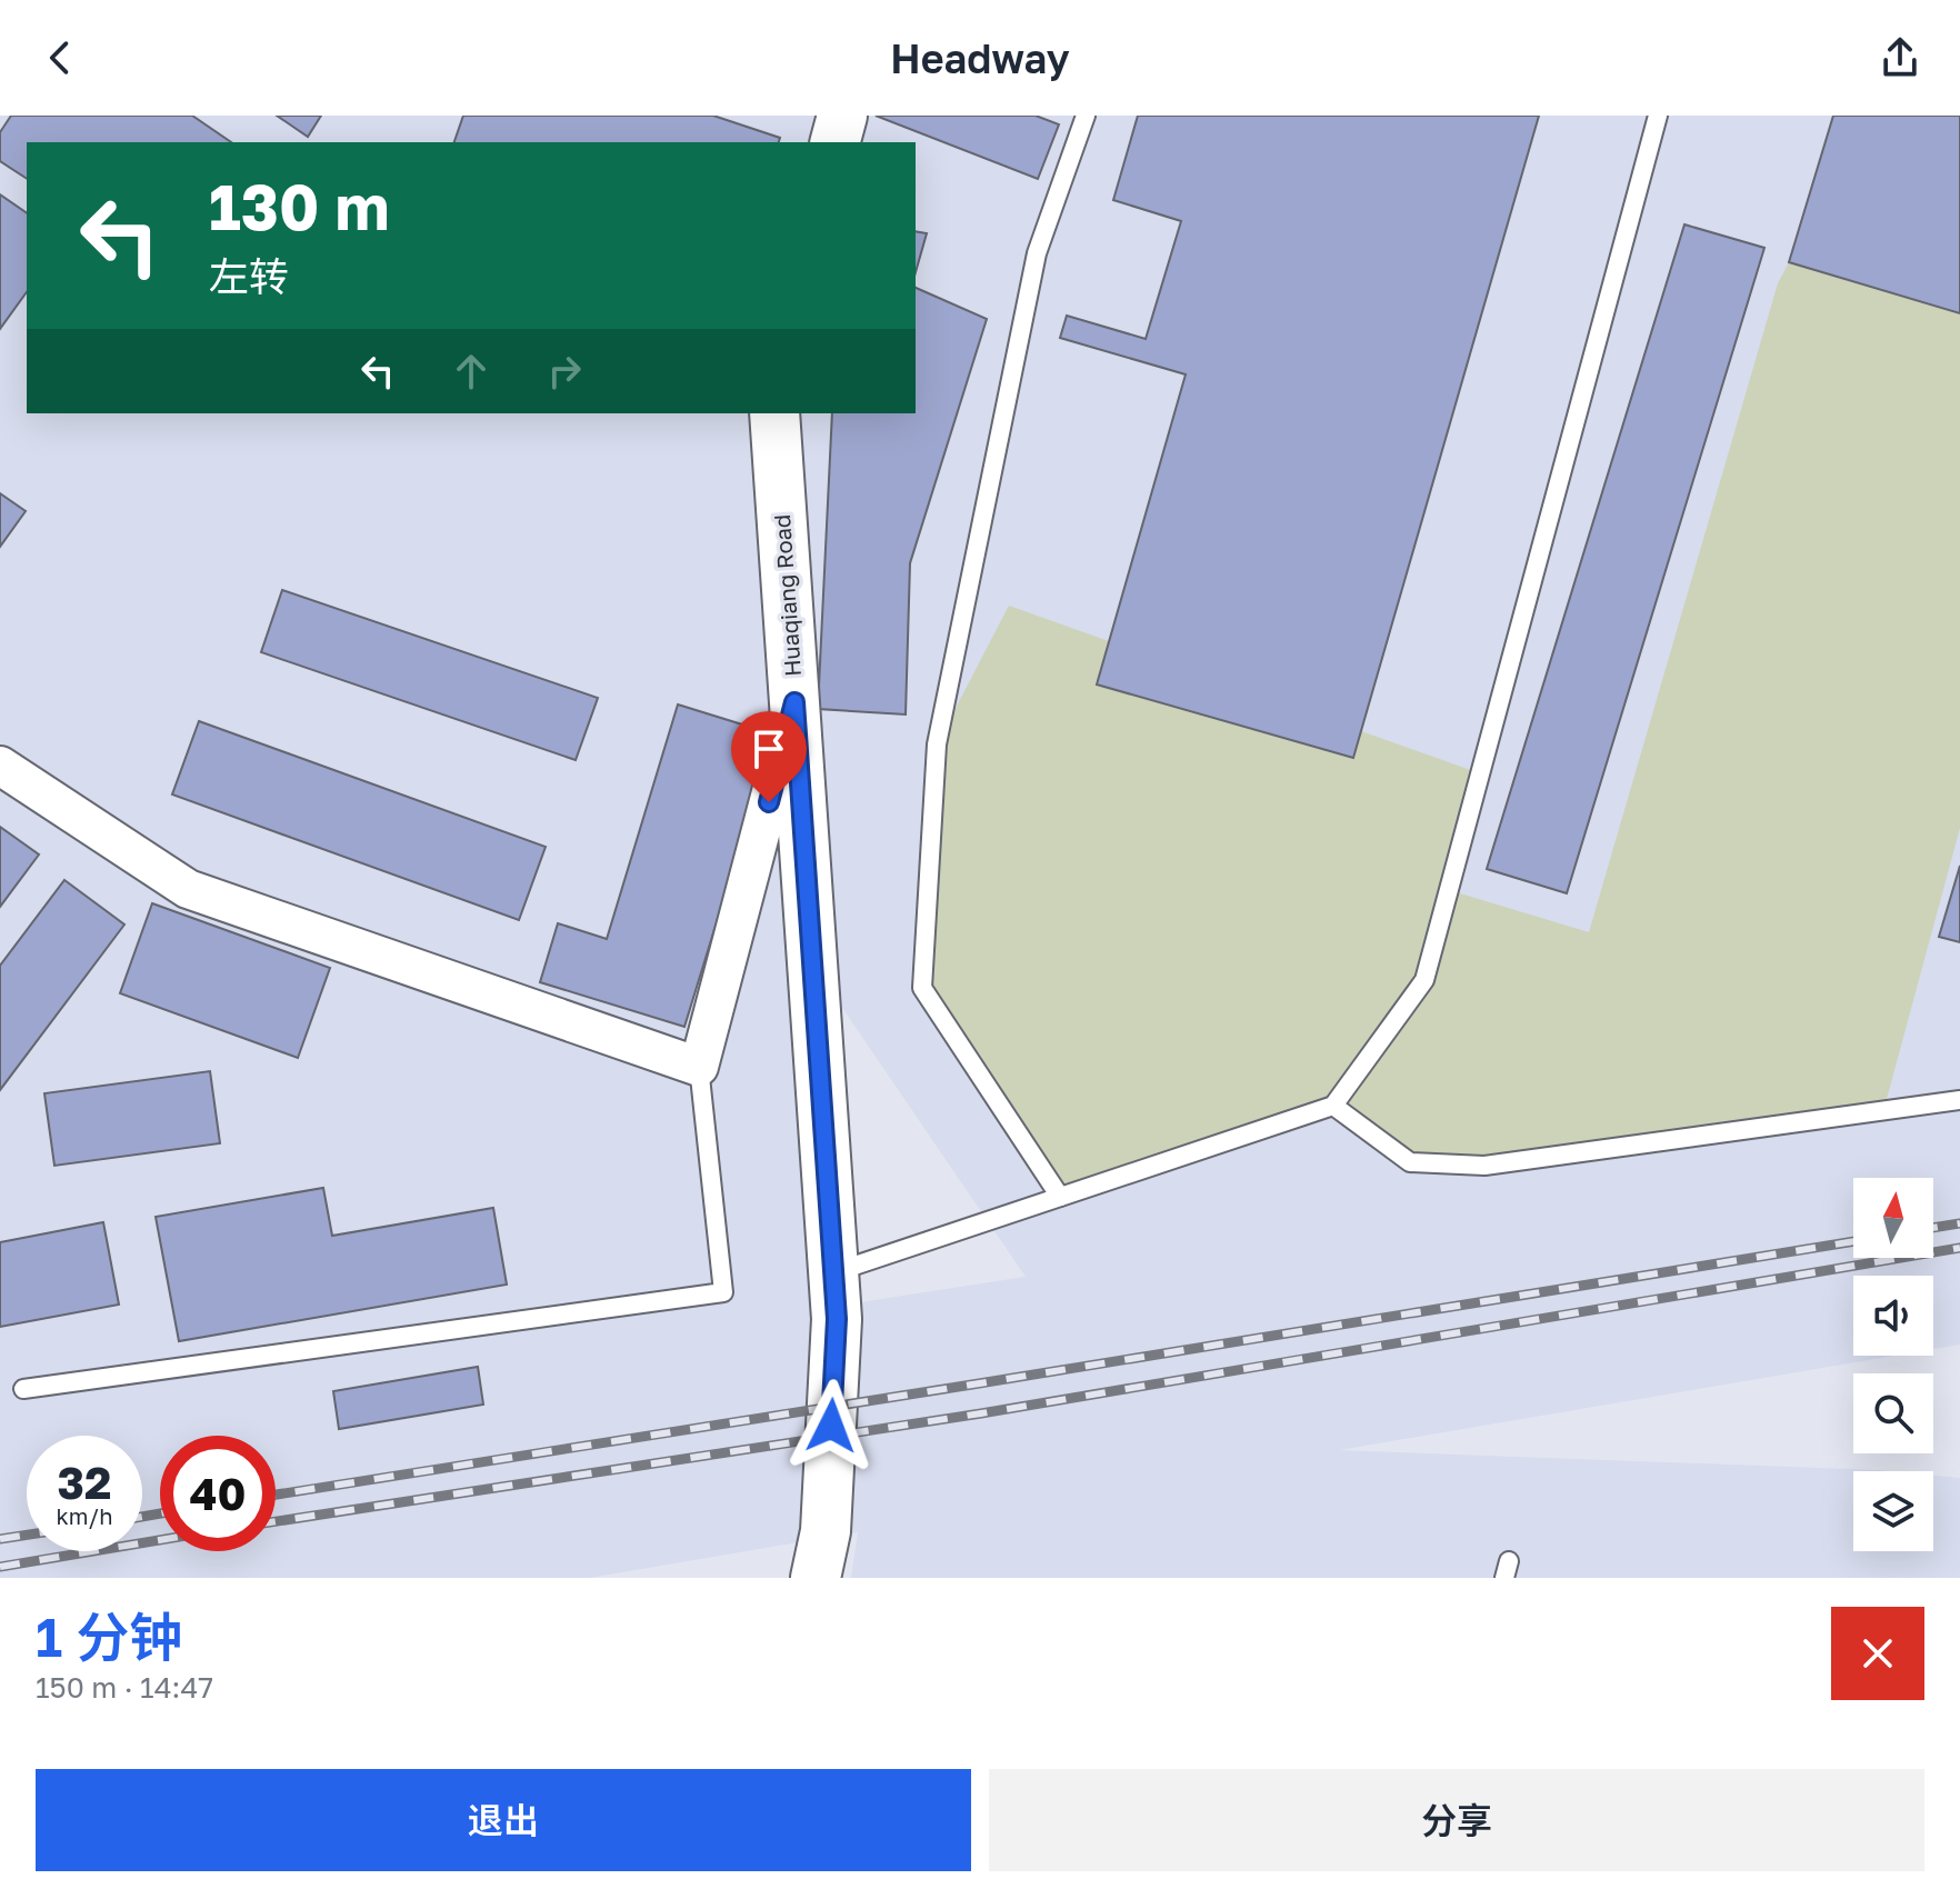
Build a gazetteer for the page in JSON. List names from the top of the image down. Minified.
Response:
{"streets":{"street":["Huaqiang Road"]},"north":"top","page":{"header":"Headway","turn":["130 m","左转"],"speed":"32 km/h","limit":"40","heading":["1 分钟","150 m · 14:47"],"buttons":["退出","分享"]}}
